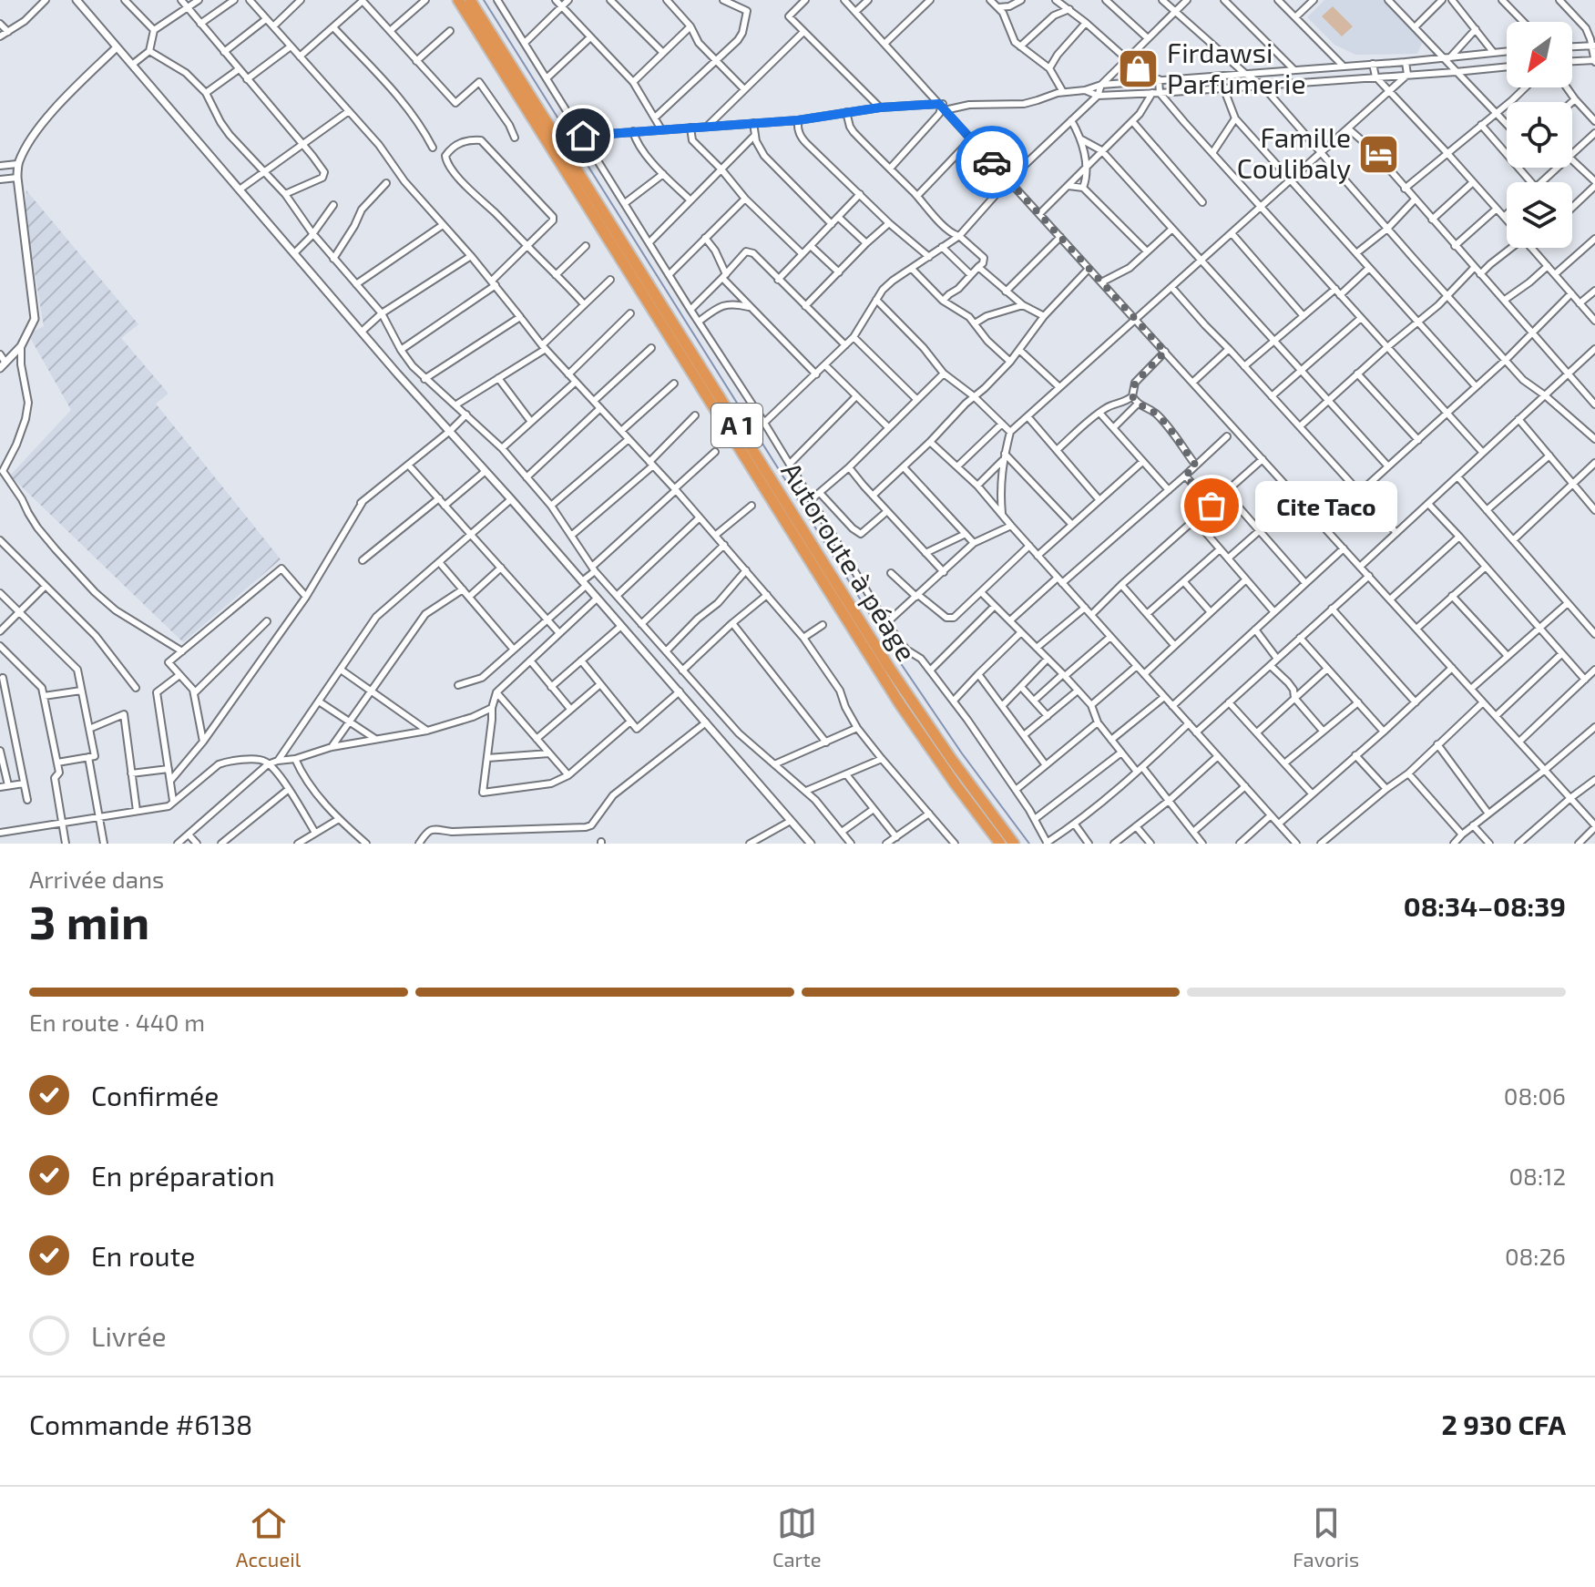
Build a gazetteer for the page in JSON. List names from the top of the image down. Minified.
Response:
{"streets":{"highway":["A 1","Autoroute à péage"]},"places":{"shop":["Firdawsi Parfumerie"],"hotel":["Famille Coulibaly"],"other":["Cite Taco"]},"north":"bottom left","page":{"bubble":"Cite Taco","heading":["3 min","Arrivée dans","08:34–08:39"],"panel":["Commande #6138","2 930 CFA"],"bar":"En route · 440 m","list":[["Confirmée","08:06"],["En préparation","08:12"],["En route","08:26"],"Livrée"],"tabs":["Accueil","Carte","Favoris"]}}
